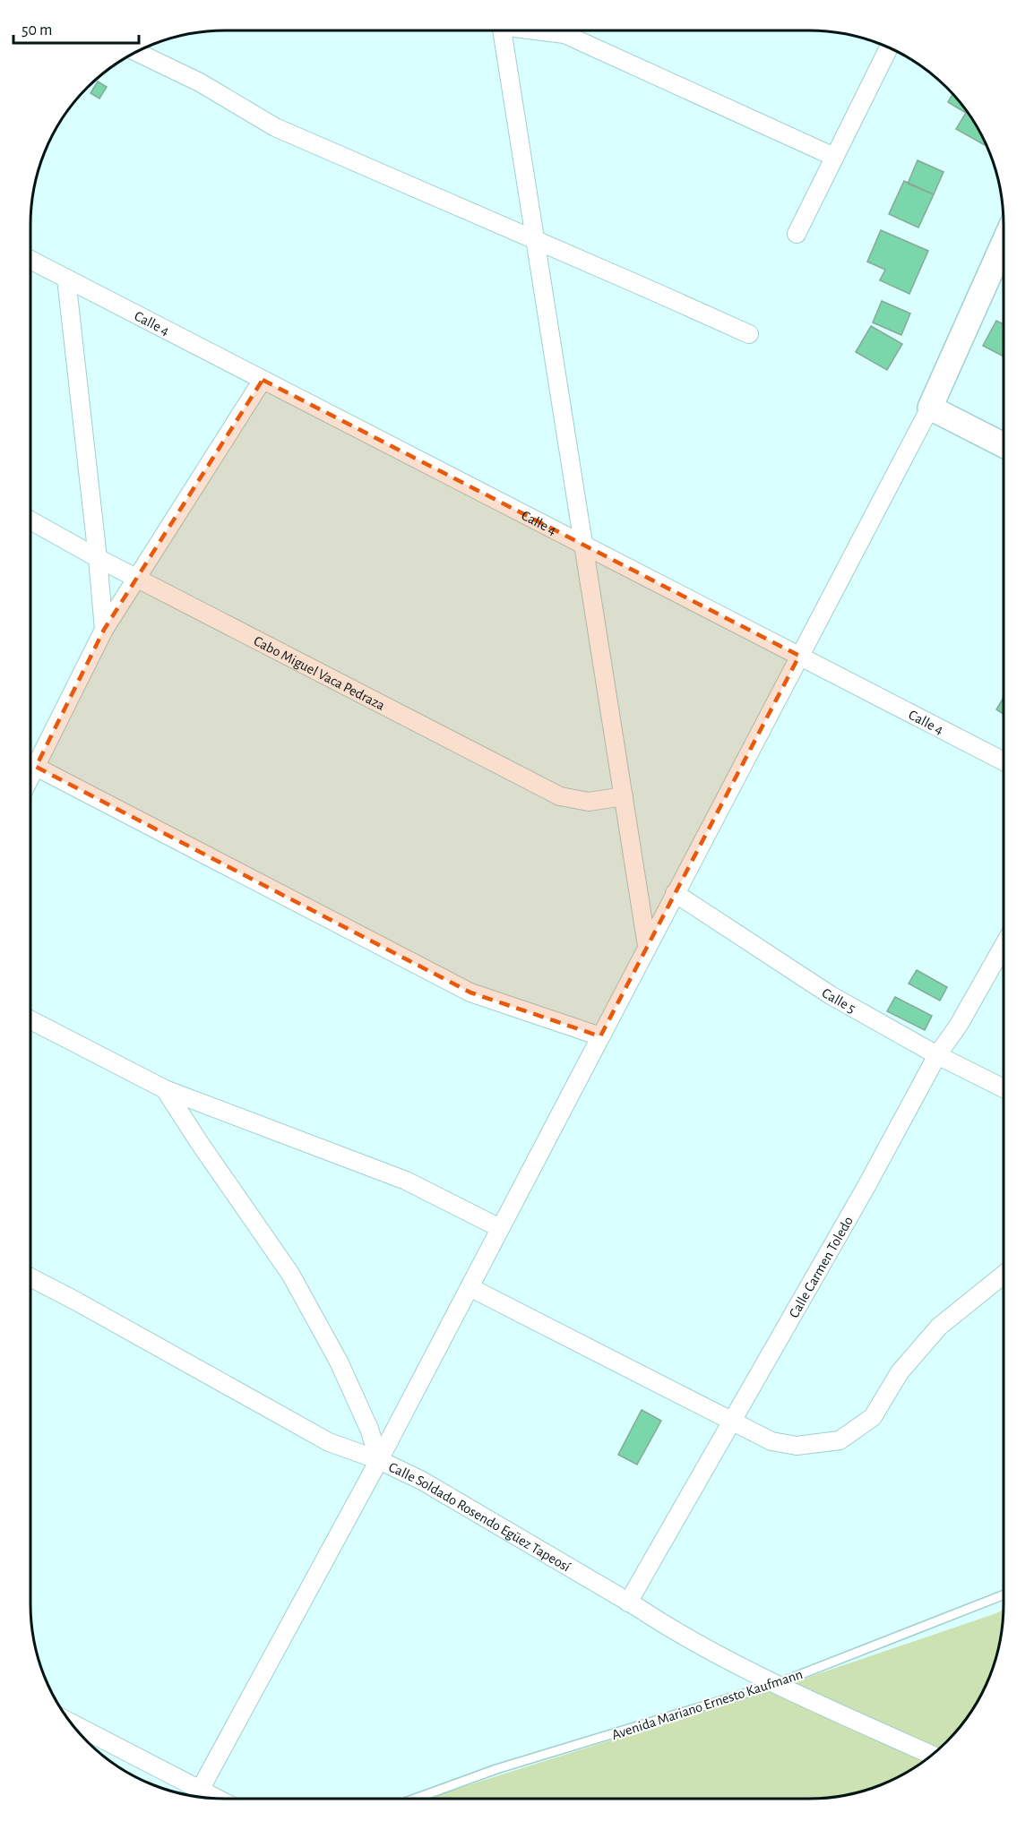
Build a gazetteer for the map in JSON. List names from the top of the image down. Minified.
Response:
{"streets":{"street":["Calle 4","Cabo Miguel Vaca Pedraza","Calle 5","Calle Carmen Toledo","Calle Soldado Rosendo Egüez Tapeosí"],"lane":["Avenida Mariano Ernesto Kaufmann"]},"crossings":[["Calle 5","Calle Carmen Toledo"],["Calle Carmen Toledo","Calle Soldado Rosendo Egüez Tapeosí"],["Calle Soldado Rosendo Egüez Tapeosí","Avenida Mariano Ernesto Kaufmann"]],"scale_bar":"50 m"}
